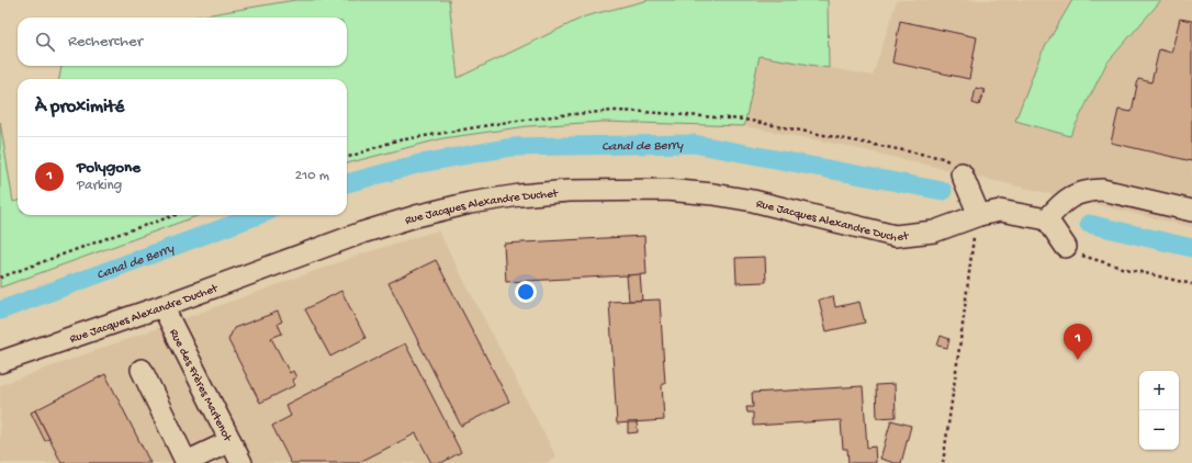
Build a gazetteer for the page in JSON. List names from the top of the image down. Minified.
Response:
{"streets":{"street":["Rue Jacques Alexandre Duchet","Rue des Frères Martenot"]},"crossings":[["Rue Jacques Alexandre Duchet","Rue des Frères Martenot"]],"water":["Canal de Berry"],"page":{"search":"Rechercher","heading":"À proximité","list":[{"mark":"1","name":"Polygone","note":"Parking","value":"210 m"}],"pins":"1","map_buttons":["+","−"]}}
